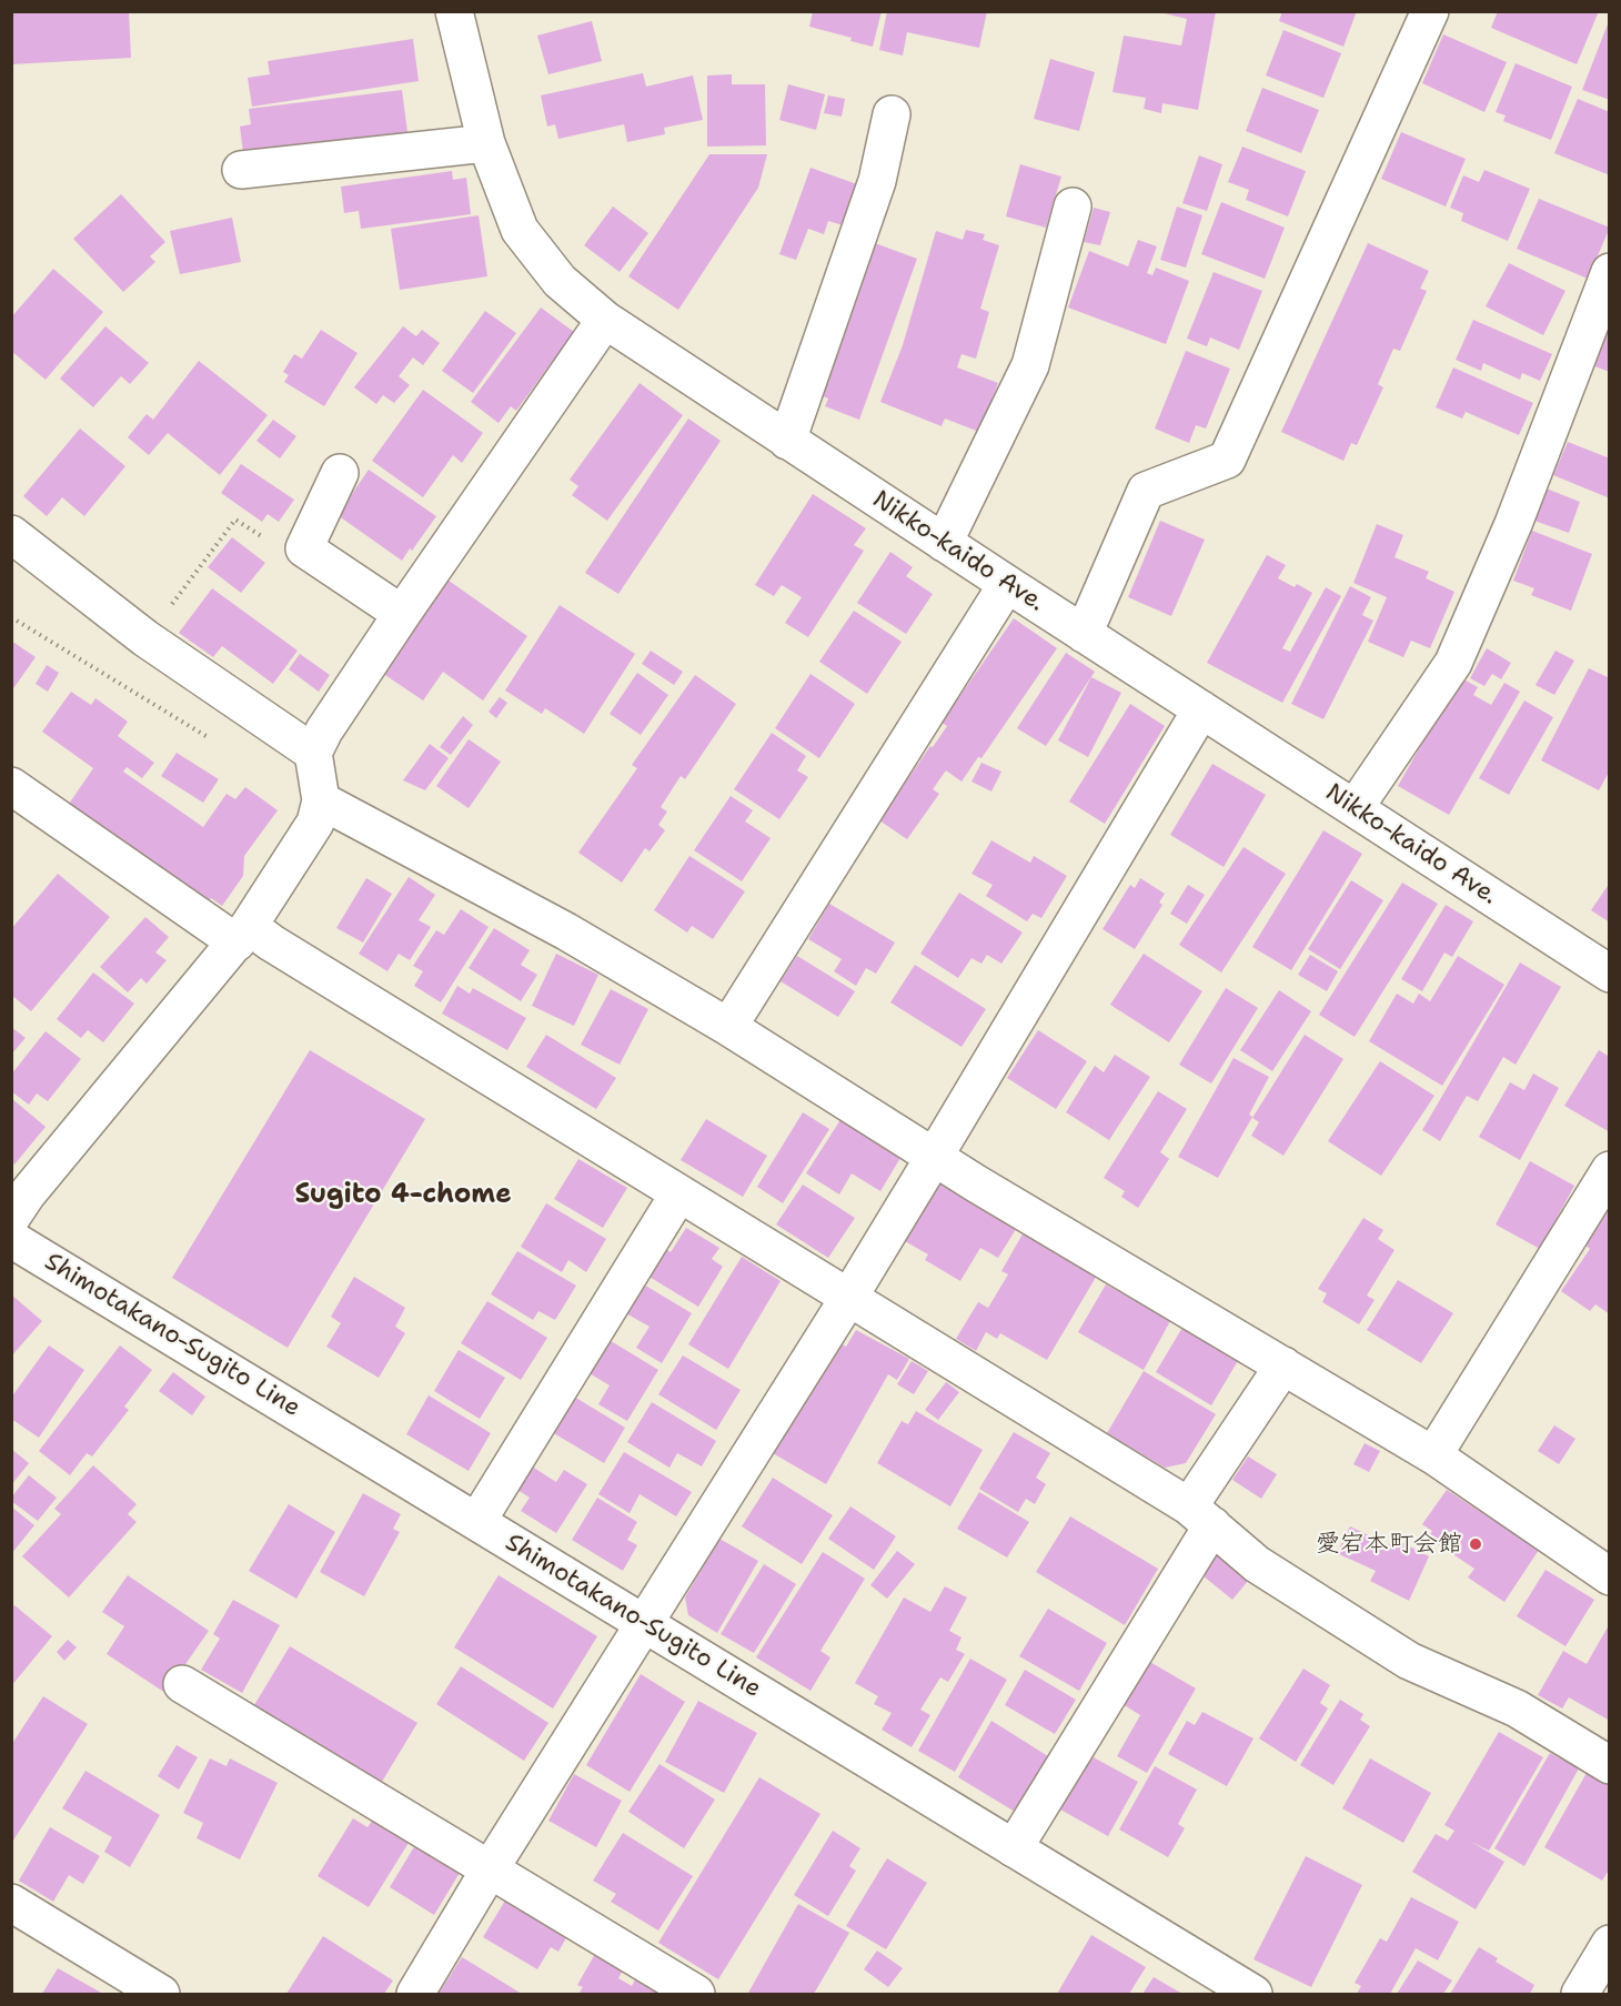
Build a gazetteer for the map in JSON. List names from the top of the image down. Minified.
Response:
{"streets":{"street":["Nikko-kaido Ave.","Shimotakano-Sugito Line"]},"districts":["Sugito 4-chome"],"places":["愛宕本町会館"]}
